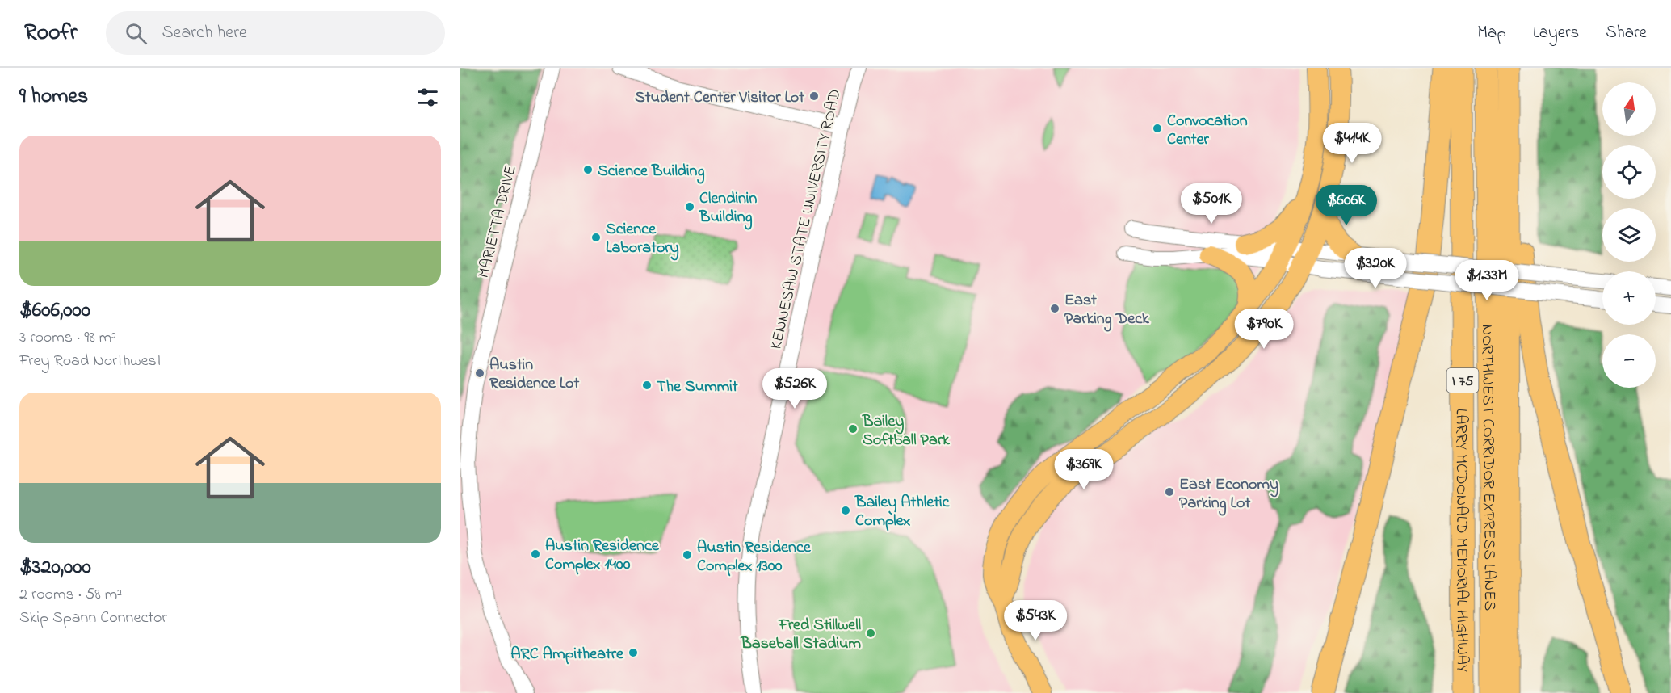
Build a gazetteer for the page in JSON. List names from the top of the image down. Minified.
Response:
{"streets":{"highway":["I 75","NORTHWEST CORRIDOR EXPRESS LANES","LARRY MCDONALD MEMORIAL HIGHWAY"],"street":["KENNESAW STATE UNIVERSITY ROAD","MARIETTA DRIVE"]},"places":["Student Center Visitor Lot","Convocation Center","Science Building","Clendinin Building","Science Laboratory","East Parking Deck","Austin Residence Lot","The Summit","Bailey Softball Park","East Economy Parking Lot","Bailey Athletic Complex","Austin Residence Complex 1400","Austin Residence Complex 1300","Fred Stillwell Baseball Stadium","ARC Ampitheatre"],"north":"top","page":{"header":"Roofr","search":"Search here","nav":["Map","Layers","Share"],"heading":"9 homes","map_buttons":["+","−"],"price":["$414K","$501K","$606K","$320K","$1.33M","$790K","$526K","$369K","$543K"],"list":[{"name":"$606,000","note":"3 rooms · 98 m² · Frey Road Northwest"},{"name":"$320,000","note":"2 rooms · 58 m² · Skip Spann Connector"}]}}
